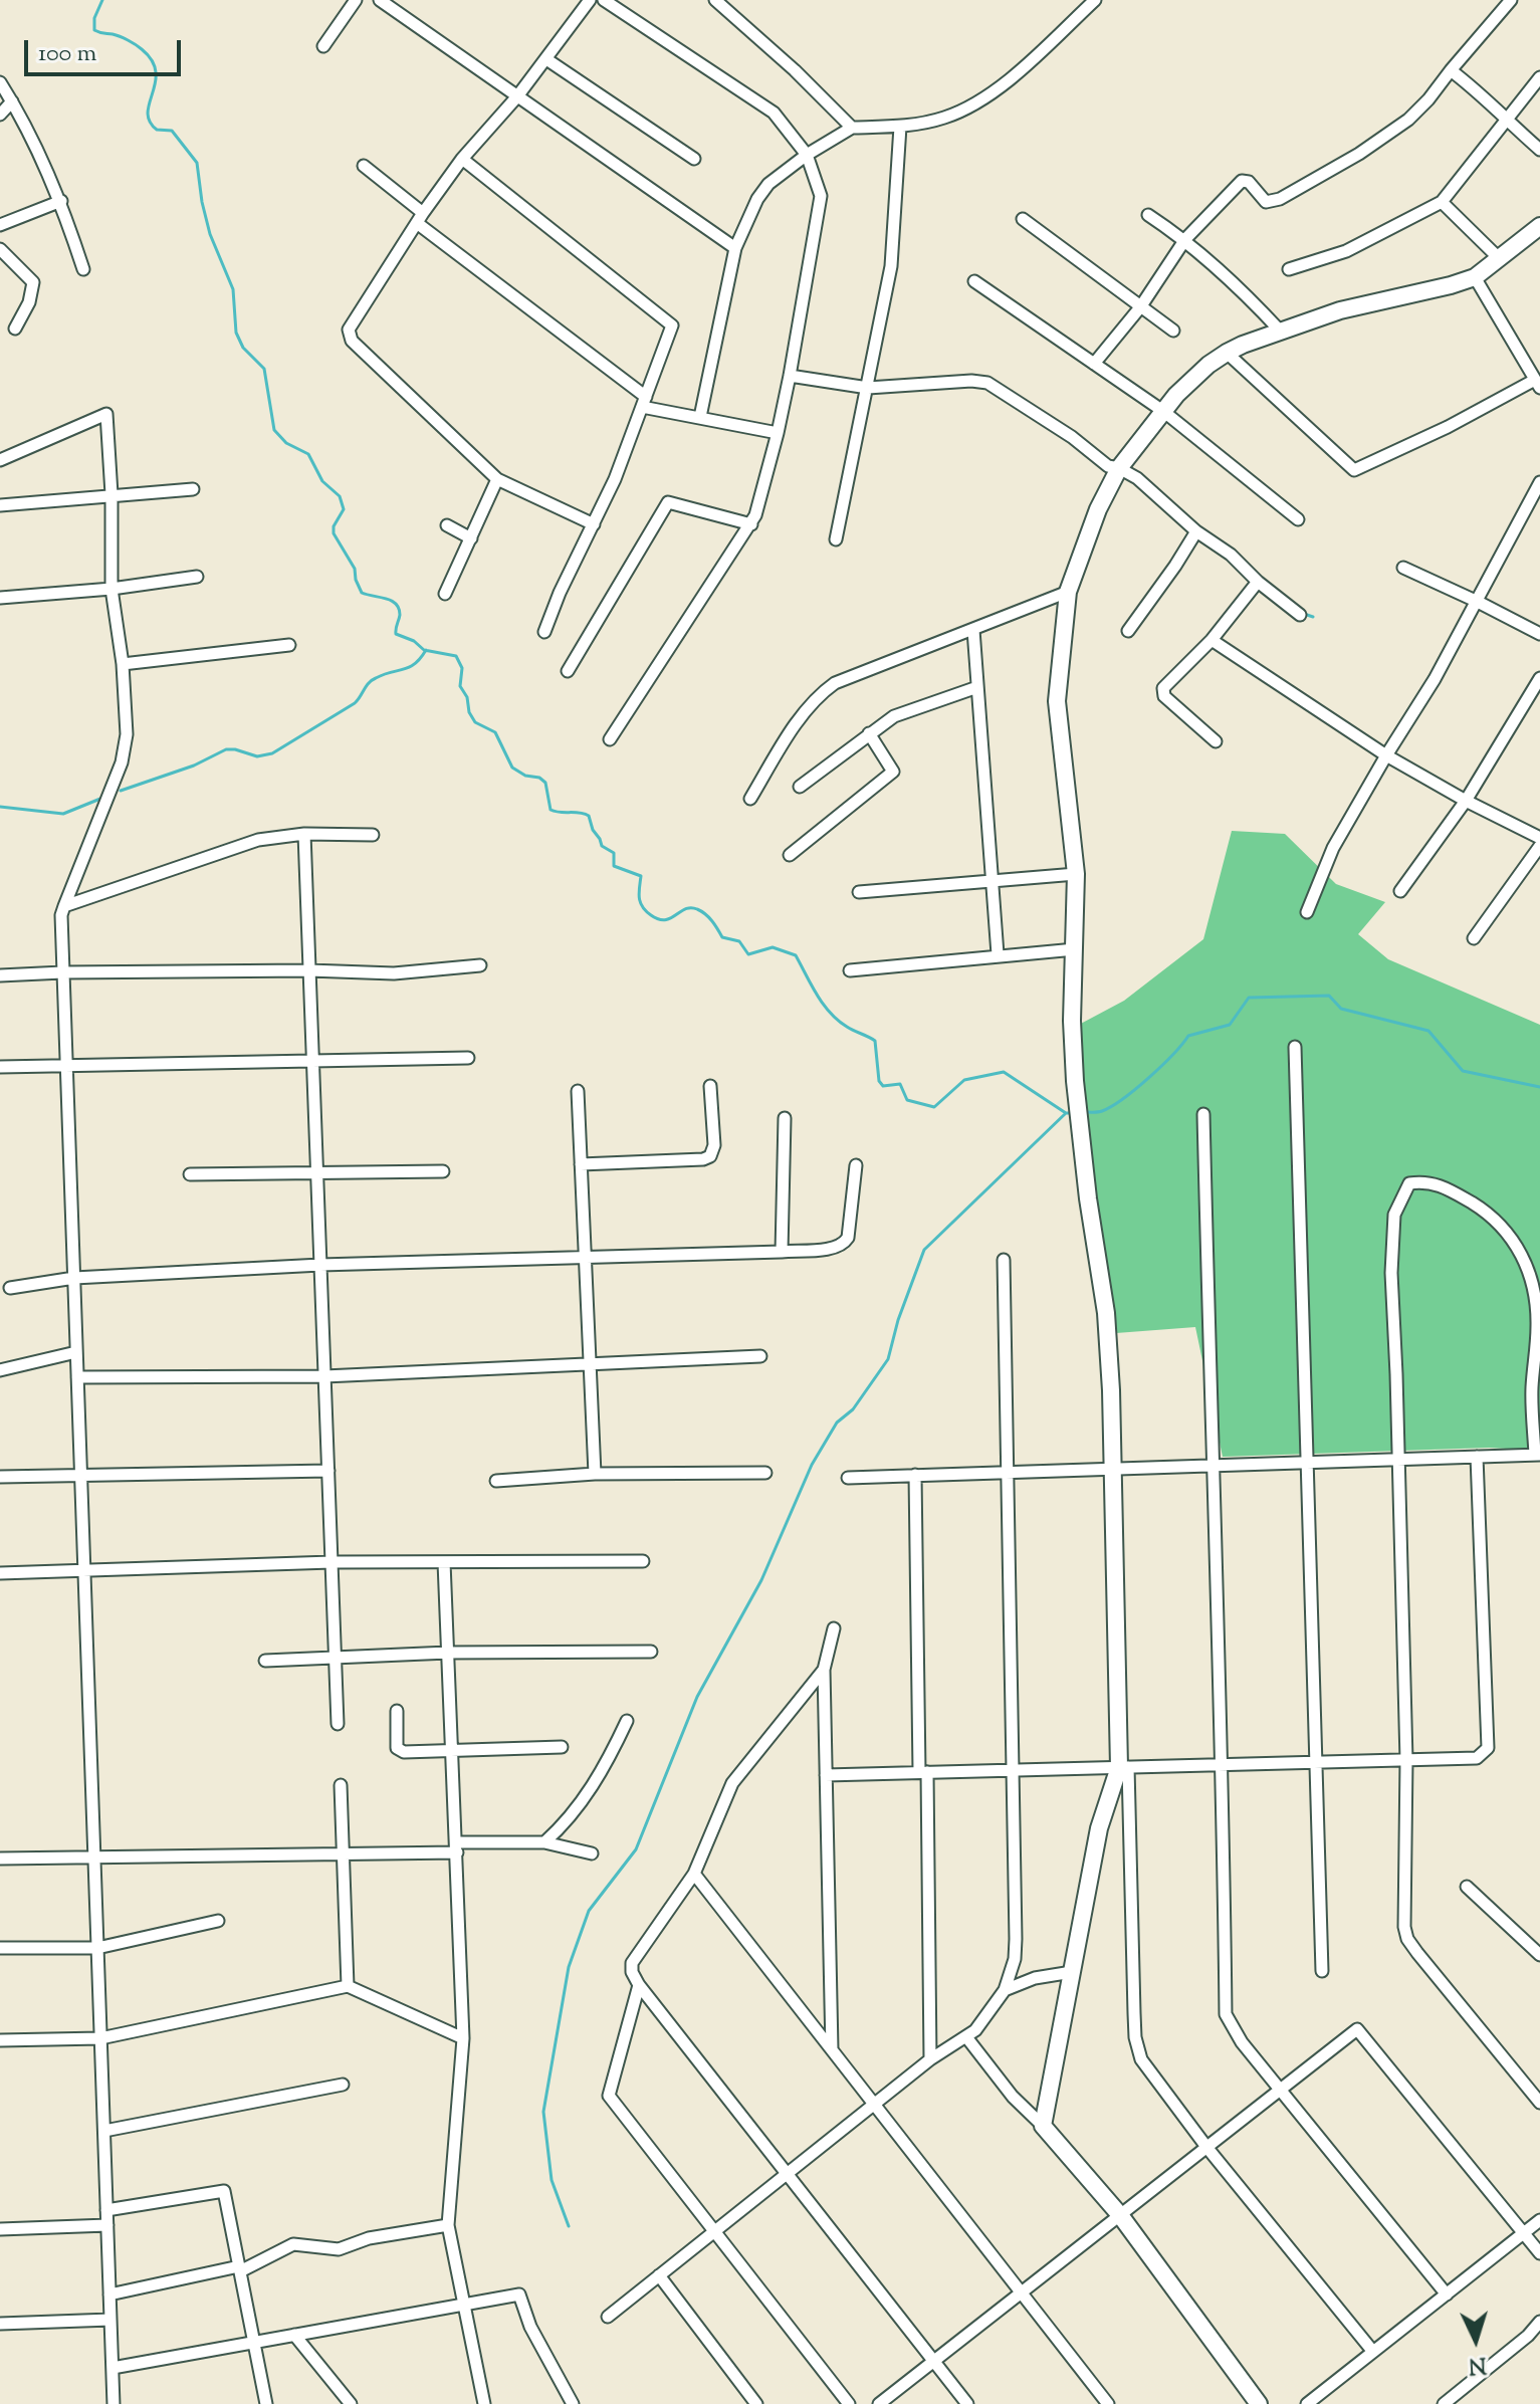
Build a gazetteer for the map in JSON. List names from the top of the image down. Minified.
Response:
{"scale_bar":"100 m","north":"bottom"}
